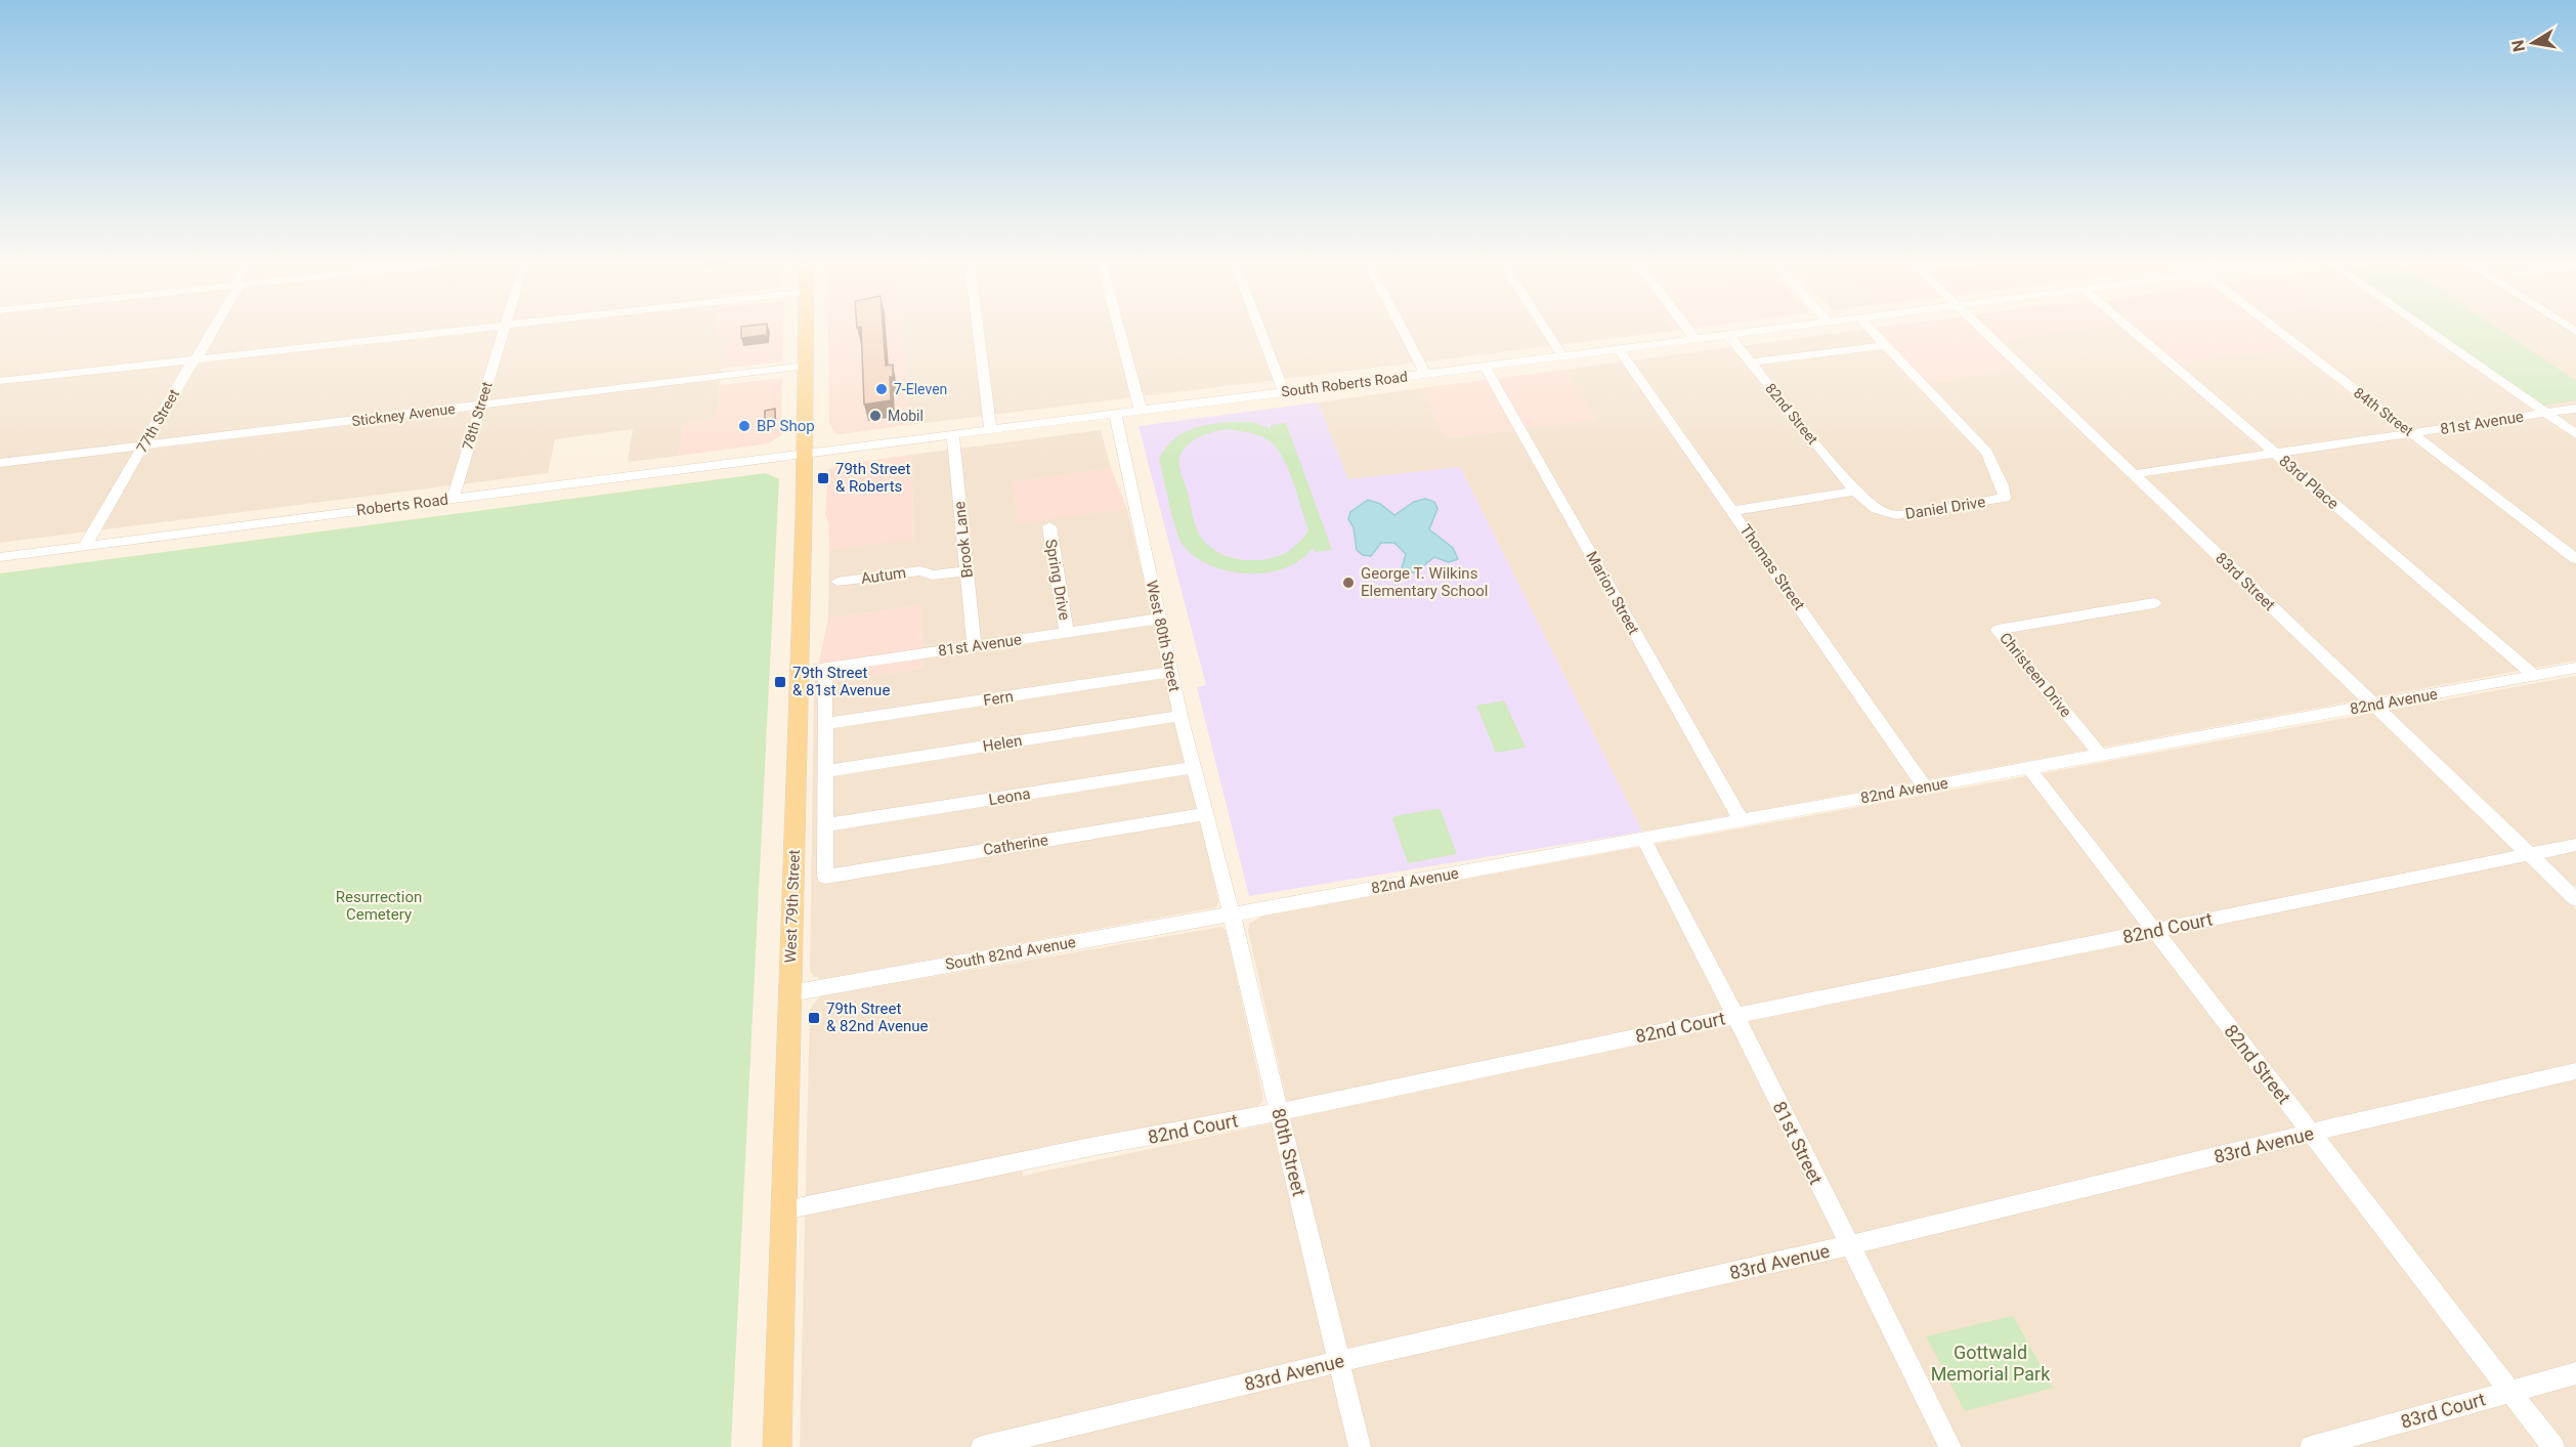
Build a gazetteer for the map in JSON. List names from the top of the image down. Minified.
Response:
{"streets":{"main road":["West 79th Street"],"street":["South Roberts Road","84th Street","82nd Street","Stickney Avenue","78th Street","77th Street","81st Avenue","83rd Place","Roberts Road","Daniel Drive","Brook Lane","Thomas Street","Autum","Spring Drive","83rd Street","Marion Street","West 80th Street","Christeen Drive","Fern","82nd Avenue","Helen","Leona","Catherine","82nd Court","South 82nd Avenue","81st Street","83rd Avenue","80th Street","83rd Court"]},"crossings":[["South Roberts Road","82nd Street"],["South Roberts Road","Roberts Road"],["South Roberts Road","Brook Lane"],["South Roberts Road","Thomas Street"],["South Roberts Road","Marion Street"],["South Roberts Road","West 80th Street"],["South Roberts Road","West 79th Street"],["84th Street","81st Avenue"],["82nd Street","Daniel Drive"],["82nd Street","82nd Avenue"],["82nd Street","82nd Court"],["82nd Street","83rd Avenue"],["82nd Street","83rd Court"],["Stickney Avenue","78th Street"],["Stickney Avenue","77th Street"],["Stickney Avenue","West 79th Street"],["78th Street","Roberts Road"],["77th Street","Roberts Road"],["81st Avenue","83rd Place"],["81st Avenue","Brook Lane"],["81st Avenue","Spring Drive"],["81st Avenue","83rd Street"],["81st Avenue","West 80th Street"],["81st Avenue","West 79th Street"],["83rd Place","82nd Avenue"],["Roberts Road","West 79th Street"],["Brook Lane","Autum"],["Thomas Street","82nd Avenue"],["83rd Street","82nd Avenue"],["83rd Street","82nd Court"],["Marion Street","82nd Avenue"],["West 80th Street","Fern"],["West 80th Street","Helen"],["West 80th Street","Leona"],["West 80th Street","Catherine"],["West 80th Street","80th Street"],["Christeen Drive","82nd Avenue"],["82nd Avenue","South 82nd Avenue"],["82nd Avenue","81st Street"],["82nd Avenue","80th Street"],["Leona","Catherine"],["West 79th Street","82nd Court"],["West 79th Street","South 82nd Avenue"],["82nd Court","81st Street"],["82nd Court","80th Street"],["South 82nd Avenue","80th Street"],["81st Street","83rd Avenue"],["83rd Avenue","80th Street"]],"parks":["Resurrection Cemetery","Gottwald Memorial Park"],"places":{"other":["7-Eleven","Mobil","BP Shop","George T. Wilkins Elementary School"],"transit":["79th Street & Roberts","79th Street & 81st Avenue","79th Street & 82nd Avenue"]},"north":"left"}
